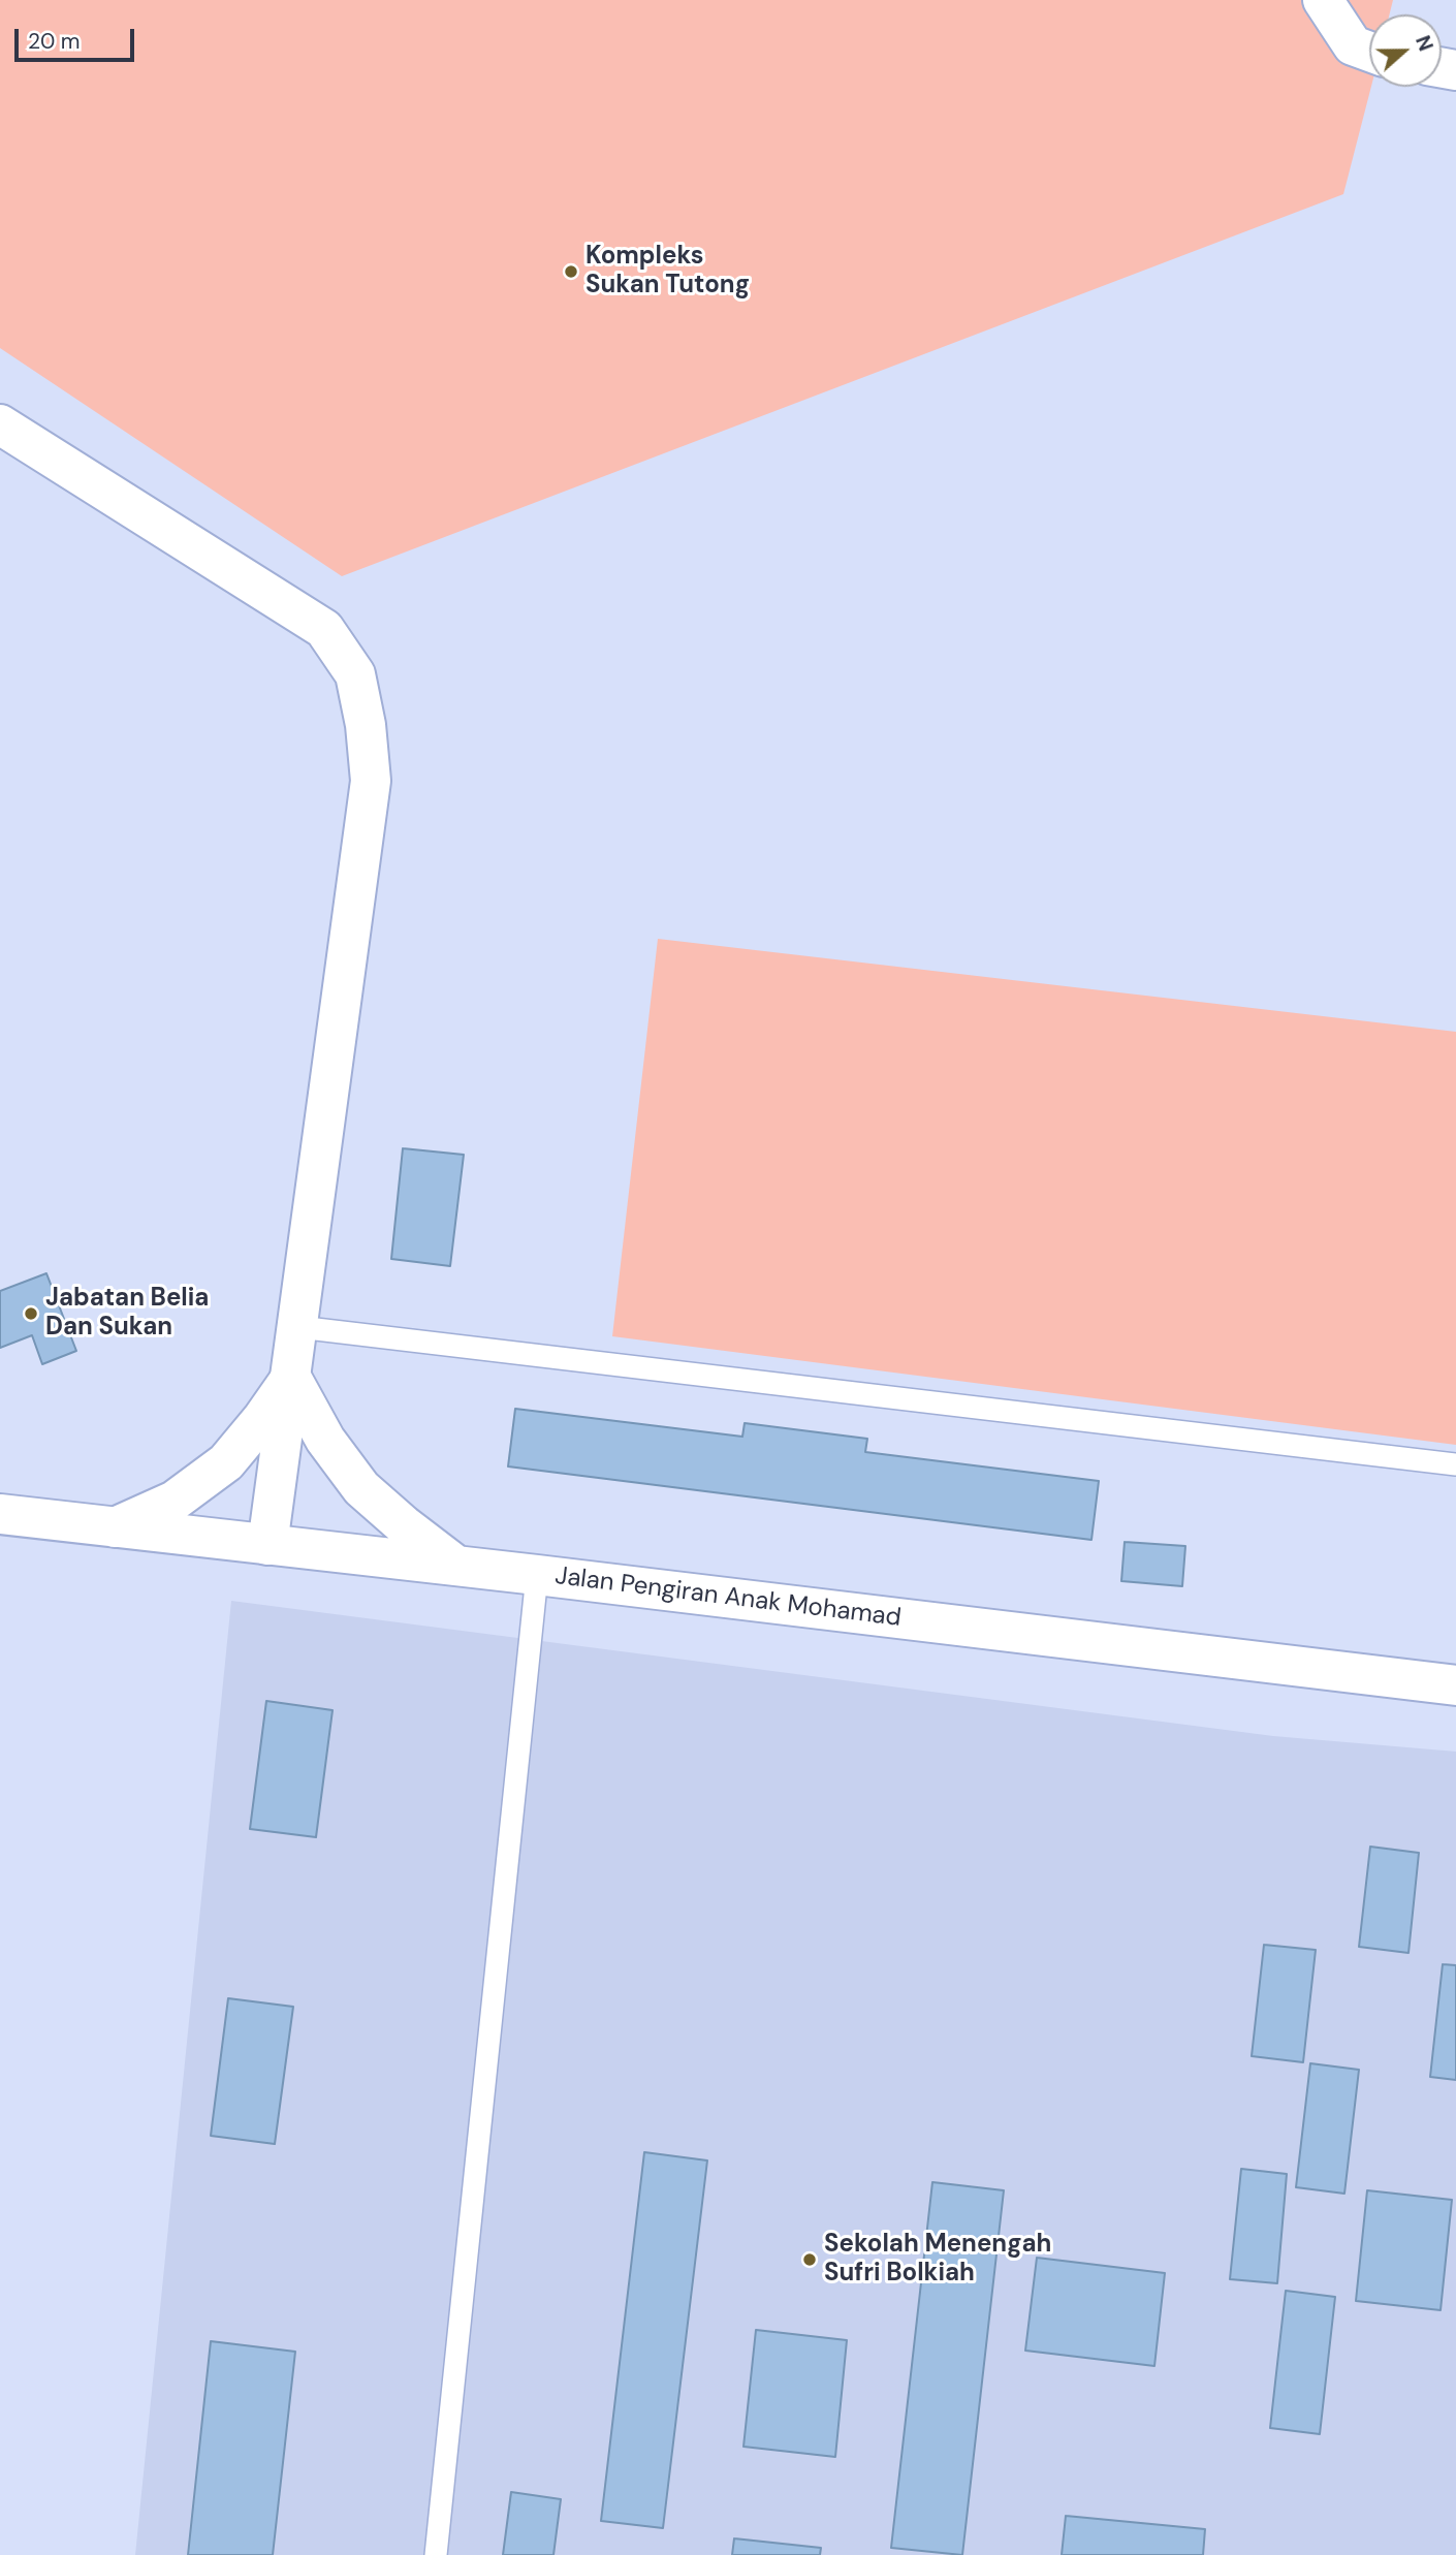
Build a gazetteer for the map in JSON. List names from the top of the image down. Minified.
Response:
{"streets":{"street":["Jalan Pengiran Anak Mohamad"]},"places":["Kompleks Sukan Tutong","Jabatan Belia Dan Sukan","Sekolah Menengah Sufri Bolkiah"],"scale_bar":"20 m","north":"right"}
